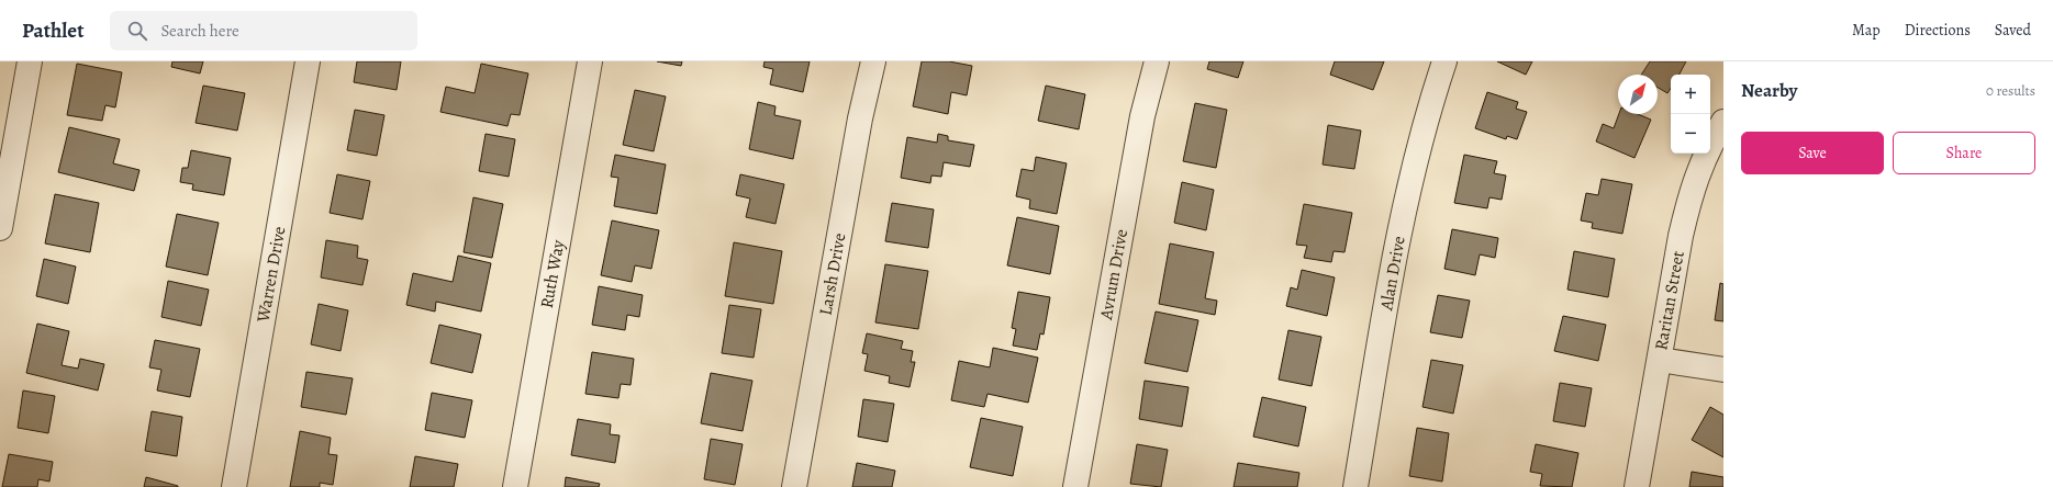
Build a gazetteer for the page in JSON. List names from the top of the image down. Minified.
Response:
{"streets":{"street":["Alan Drive","Warren Drive","Ruth Way","Larsh Drive","Avrum Drive","Raritan Street"]},"north":"top right","page":{"header":"Pathlet","search":"Search here","nav":["Map","Directions","Saved"],"heading":["Nearby","0 results"],"map_buttons":["+","−"],"buttons":["Save","Share"]}}
